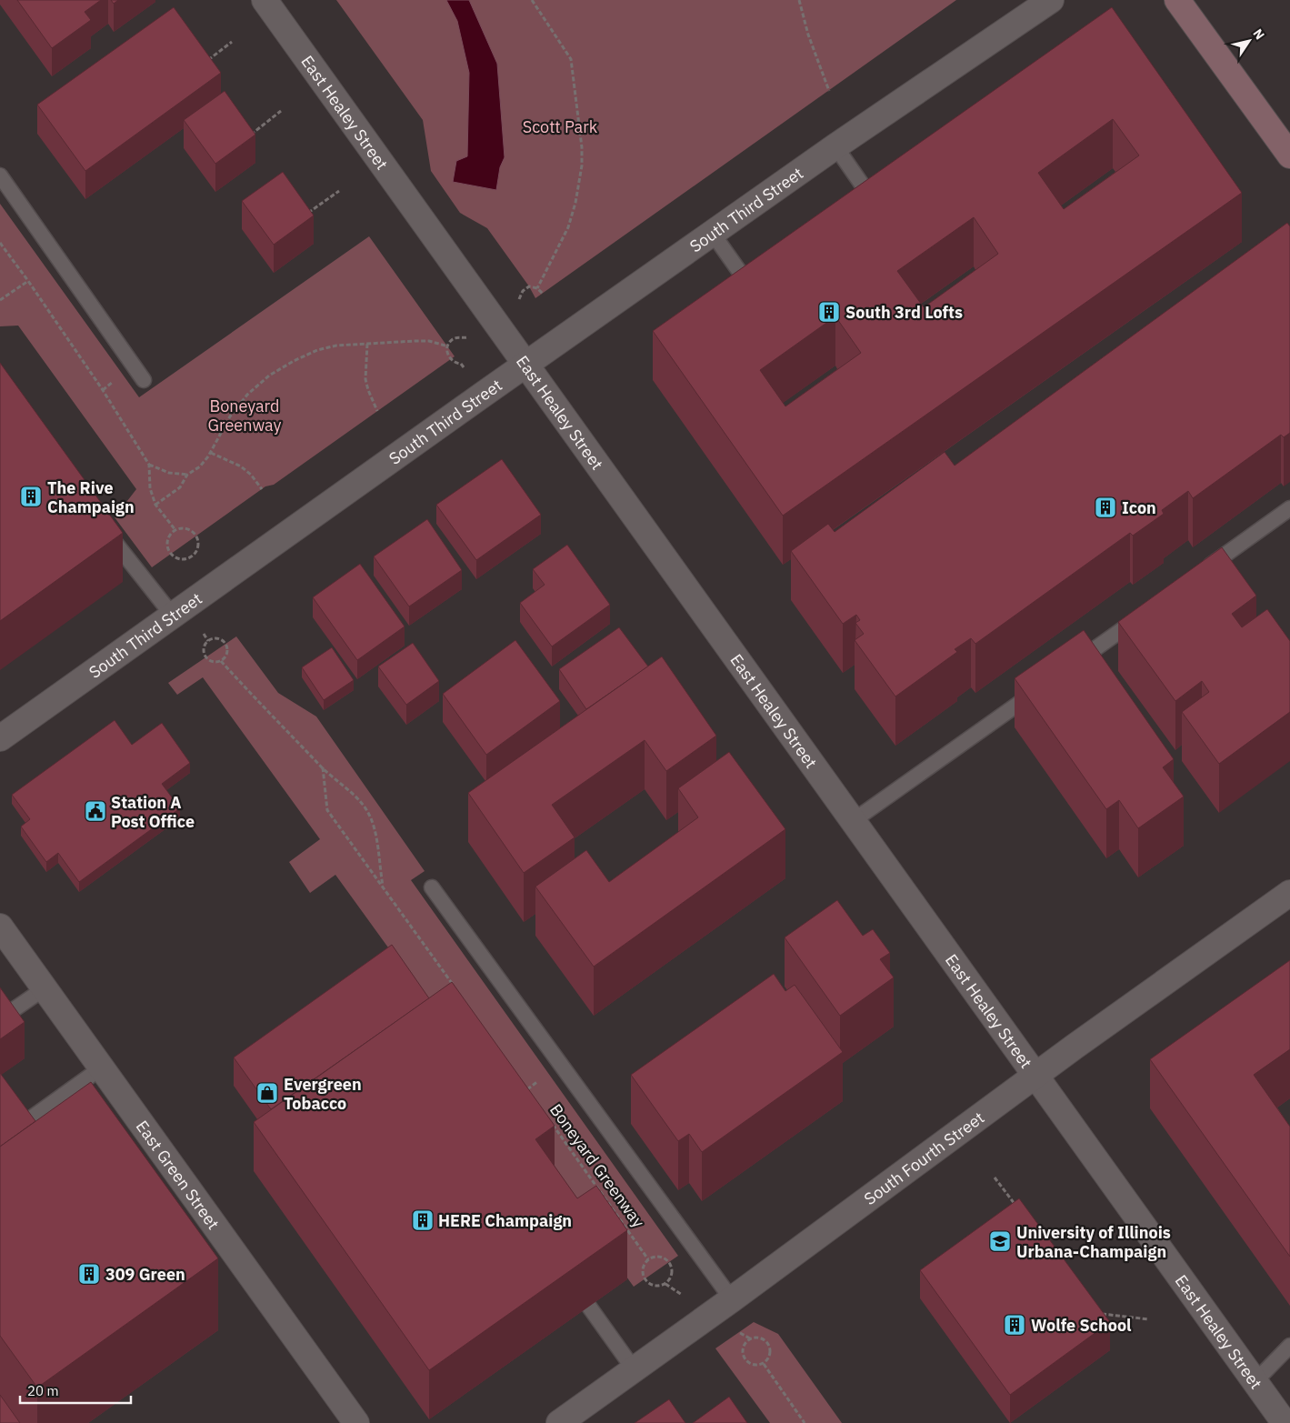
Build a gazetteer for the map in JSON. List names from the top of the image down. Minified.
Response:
{"streets":{"street":["East Healey Street","South Third Street","South Fourth Street","East Green Street"],"path":["Boneyard Greenway"]},"crossings":[["East Healey Street","South Third Street"],["East Healey Street","South Fourth Street"]],"parks":["Scott Park","Boneyard Greenway"],"places":{"building":["South 3rd Lofts","The Rive Champaign","Icon","HERE Champaign","309 Green","Wolfe School"],"public building":["Station A Post Office"],"shop":["Evergreen Tobacco"],"school or university":["University of Illinois Urbana-Champaign"]},"scale_bar":"20 m","north":"top right"}
